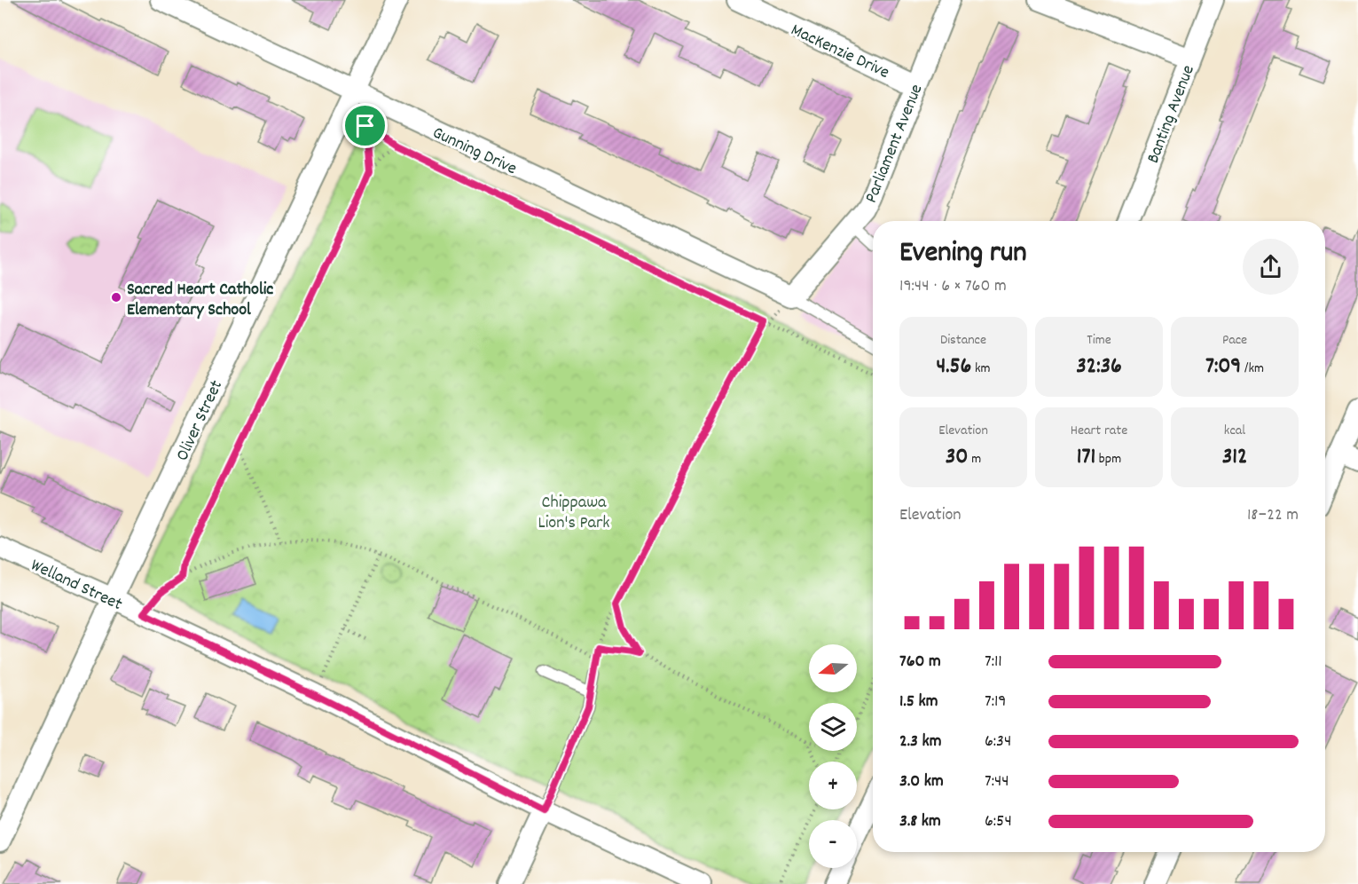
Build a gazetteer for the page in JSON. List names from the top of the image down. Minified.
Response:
{"streets":{"street":["MacKenzie Drive","Banting Avenue","Parliament Avenue","Gunning Drive","Oliver Street","Welland Street"]},"crossings":[["MacKenzie Drive","Parliament Avenue"],["Parliament Avenue","Gunning Drive"],["Gunning Drive","Oliver Street"],["Oliver Street","Welland Street"]],"parks":["Chippawa Lion's Park"],"places":["Sacred Heart Catholic Elementary School"],"north":"left","page":{"heading":["Evening run","19:44 · 6 × 760 m"],"stats":[["Distance","4.56 km"],["Time","32:36"],["Pace","7:09 /km"],["Elevation","30 m"],["Heart rate","171 bpm"],["kcal","312"]],"chart":["Elevation","18–22 m"],"list":[{"name":"760 m","note":"7:11"},{"name":"1.5 km","note":"7:19"},{"name":"2.3 km","note":"6:34"},{"name":"3.0 km","note":"7:44"},{"name":"3.8 km","note":"6:54"}],"map_buttons":["+","−"]}}
